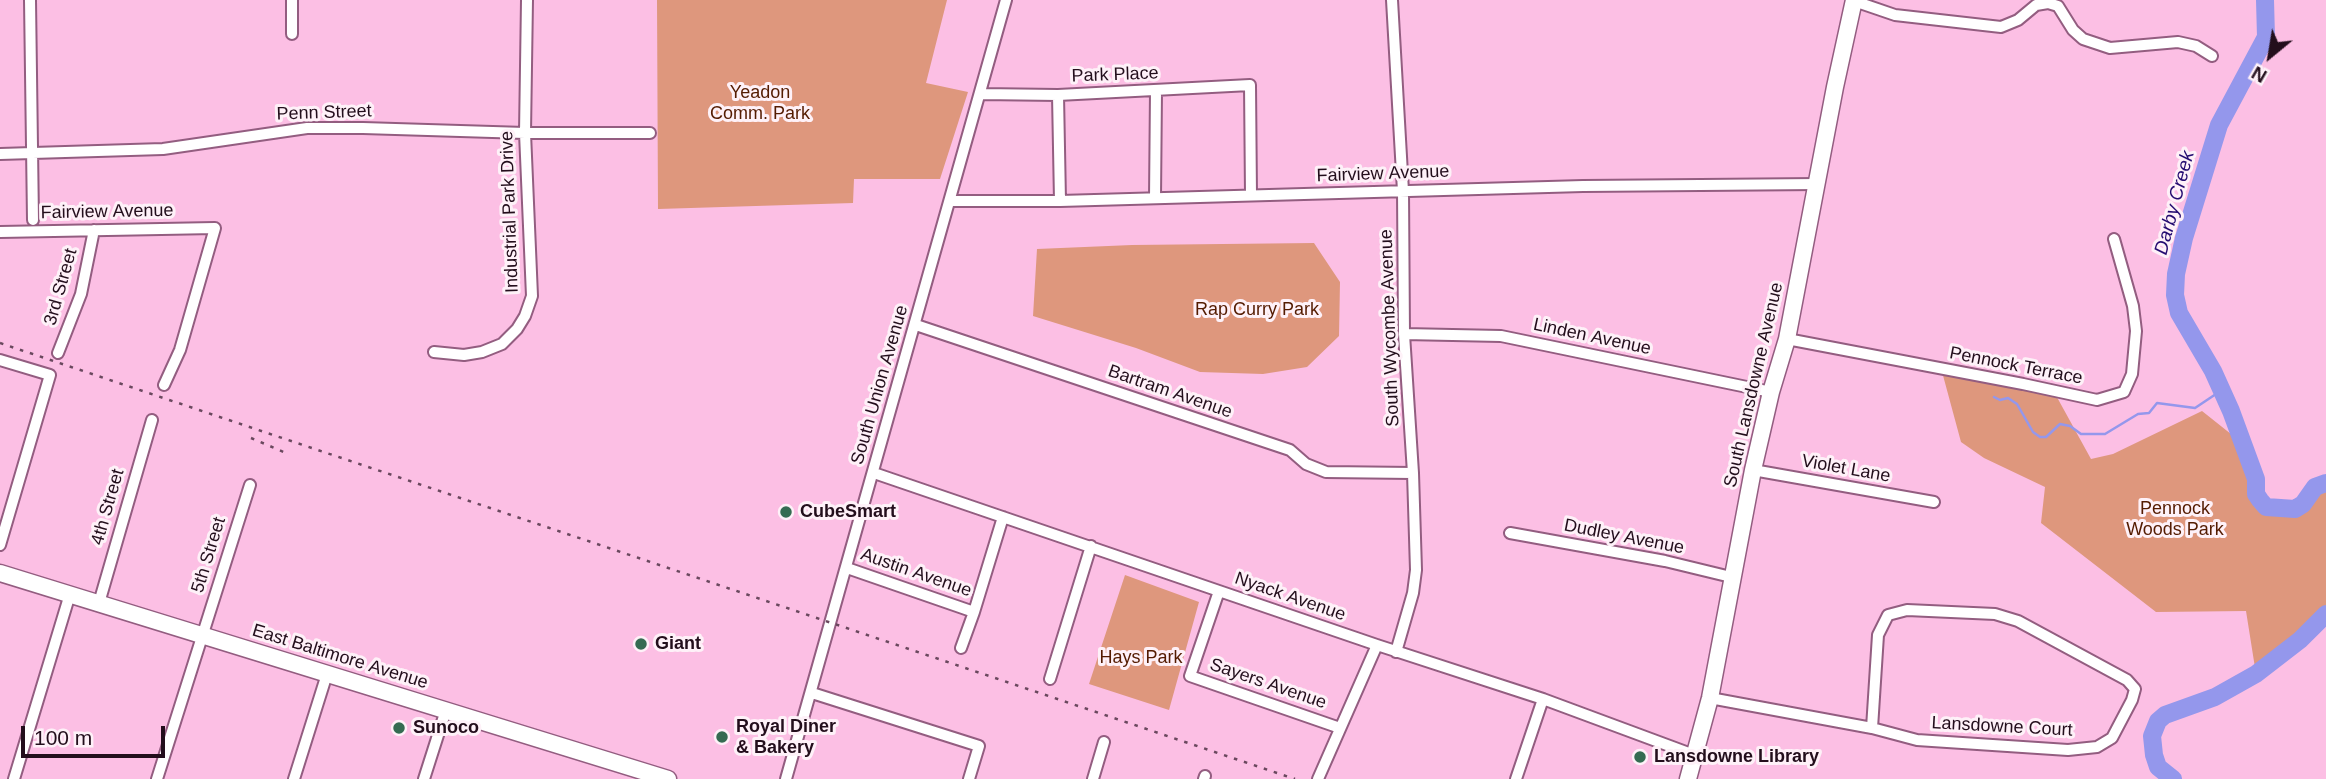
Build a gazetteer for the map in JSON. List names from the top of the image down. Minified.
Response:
{"streets":{"main road":["South Lansdowne Avenue","East Baltimore Avenue"],"street":["Park Place","Penn Street","Fairview Avenue","Industrial Park Drive","3rd Street","South Wycombe Avenue","Linden Avenue","Pennock Terrace","South Union Avenue","Bartram Avenue","Violet Lane","4th Street","Dudley Avenue","5th Street","Austin Avenue","Nyack Avenue","Sayers Avenue","Lansdowne Court"]},"crossings":[["Park Place","Fairview Avenue"],["Park Place","South Union Avenue"],["Penn Street","Industrial Park Drive"],["Fairview Avenue","3rd Street"],["Fairview Avenue","South Wycombe Avenue"],["Fairview Avenue","South Union Avenue"],["Fairview Avenue","South Lansdowne Avenue"],["South Wycombe Avenue","Linden Avenue"],["South Wycombe Avenue","Bartram Avenue"],["South Wycombe Avenue","Nyack Avenue"],["Linden Avenue","South Lansdowne Avenue"],["Pennock Terrace","South Lansdowne Avenue"],["South Union Avenue","Bartram Avenue"],["South Union Avenue","Austin Avenue"],["South Union Avenue","Nyack Avenue"],["South Lansdowne Avenue","Violet Lane"],["South Lansdowne Avenue","Dudley Avenue"],["South Lansdowne Avenue","Nyack Avenue"],["South Lansdowne Avenue","Lansdowne Court"],["4th Street","East Baltimore Avenue"],["5th Street","East Baltimore Avenue"],["Nyack Avenue","Sayers Avenue"]],"water":["Darby Creek"],"parks":["Yeadon Comm. Park","Rap Curry Park","Pennock Woods Park","Hays Park"],"places":["CubeSmart","Giant","Sunoco","Royal Diner & Bakery","Lansdowne Library"],"scale_bar":"100 m","north":"bottom left"}
